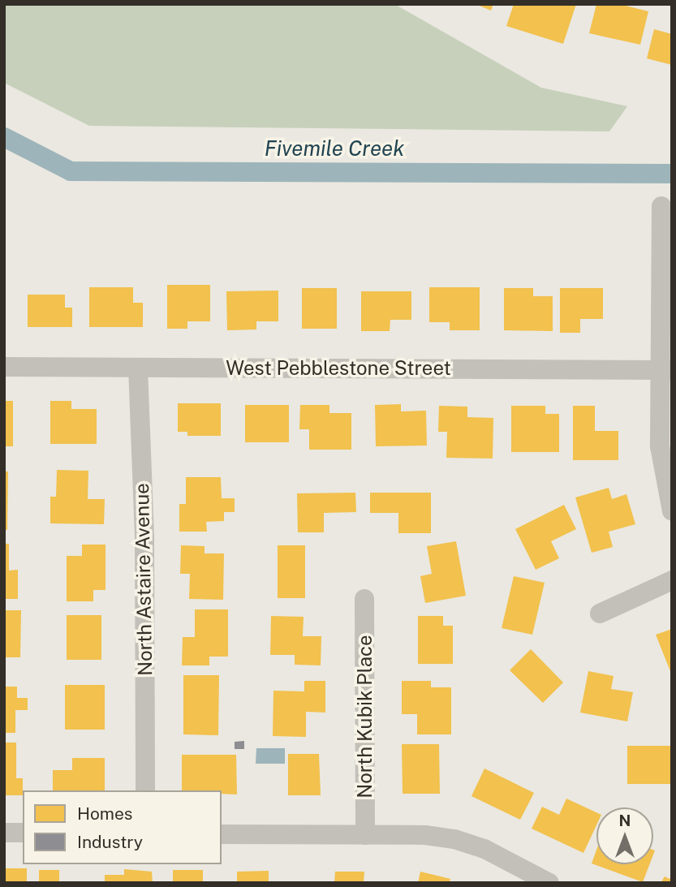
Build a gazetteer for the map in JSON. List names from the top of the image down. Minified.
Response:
{"streets":{"street":["West Pebblestone Street","North Astaire Avenue","North Kubik Place"]},"crossings":[["West Pebblestone Street","North Astaire Avenue"]],"water":["Fivemile Creek"],"legend":["Homes","Industry"],"north":"top"}
